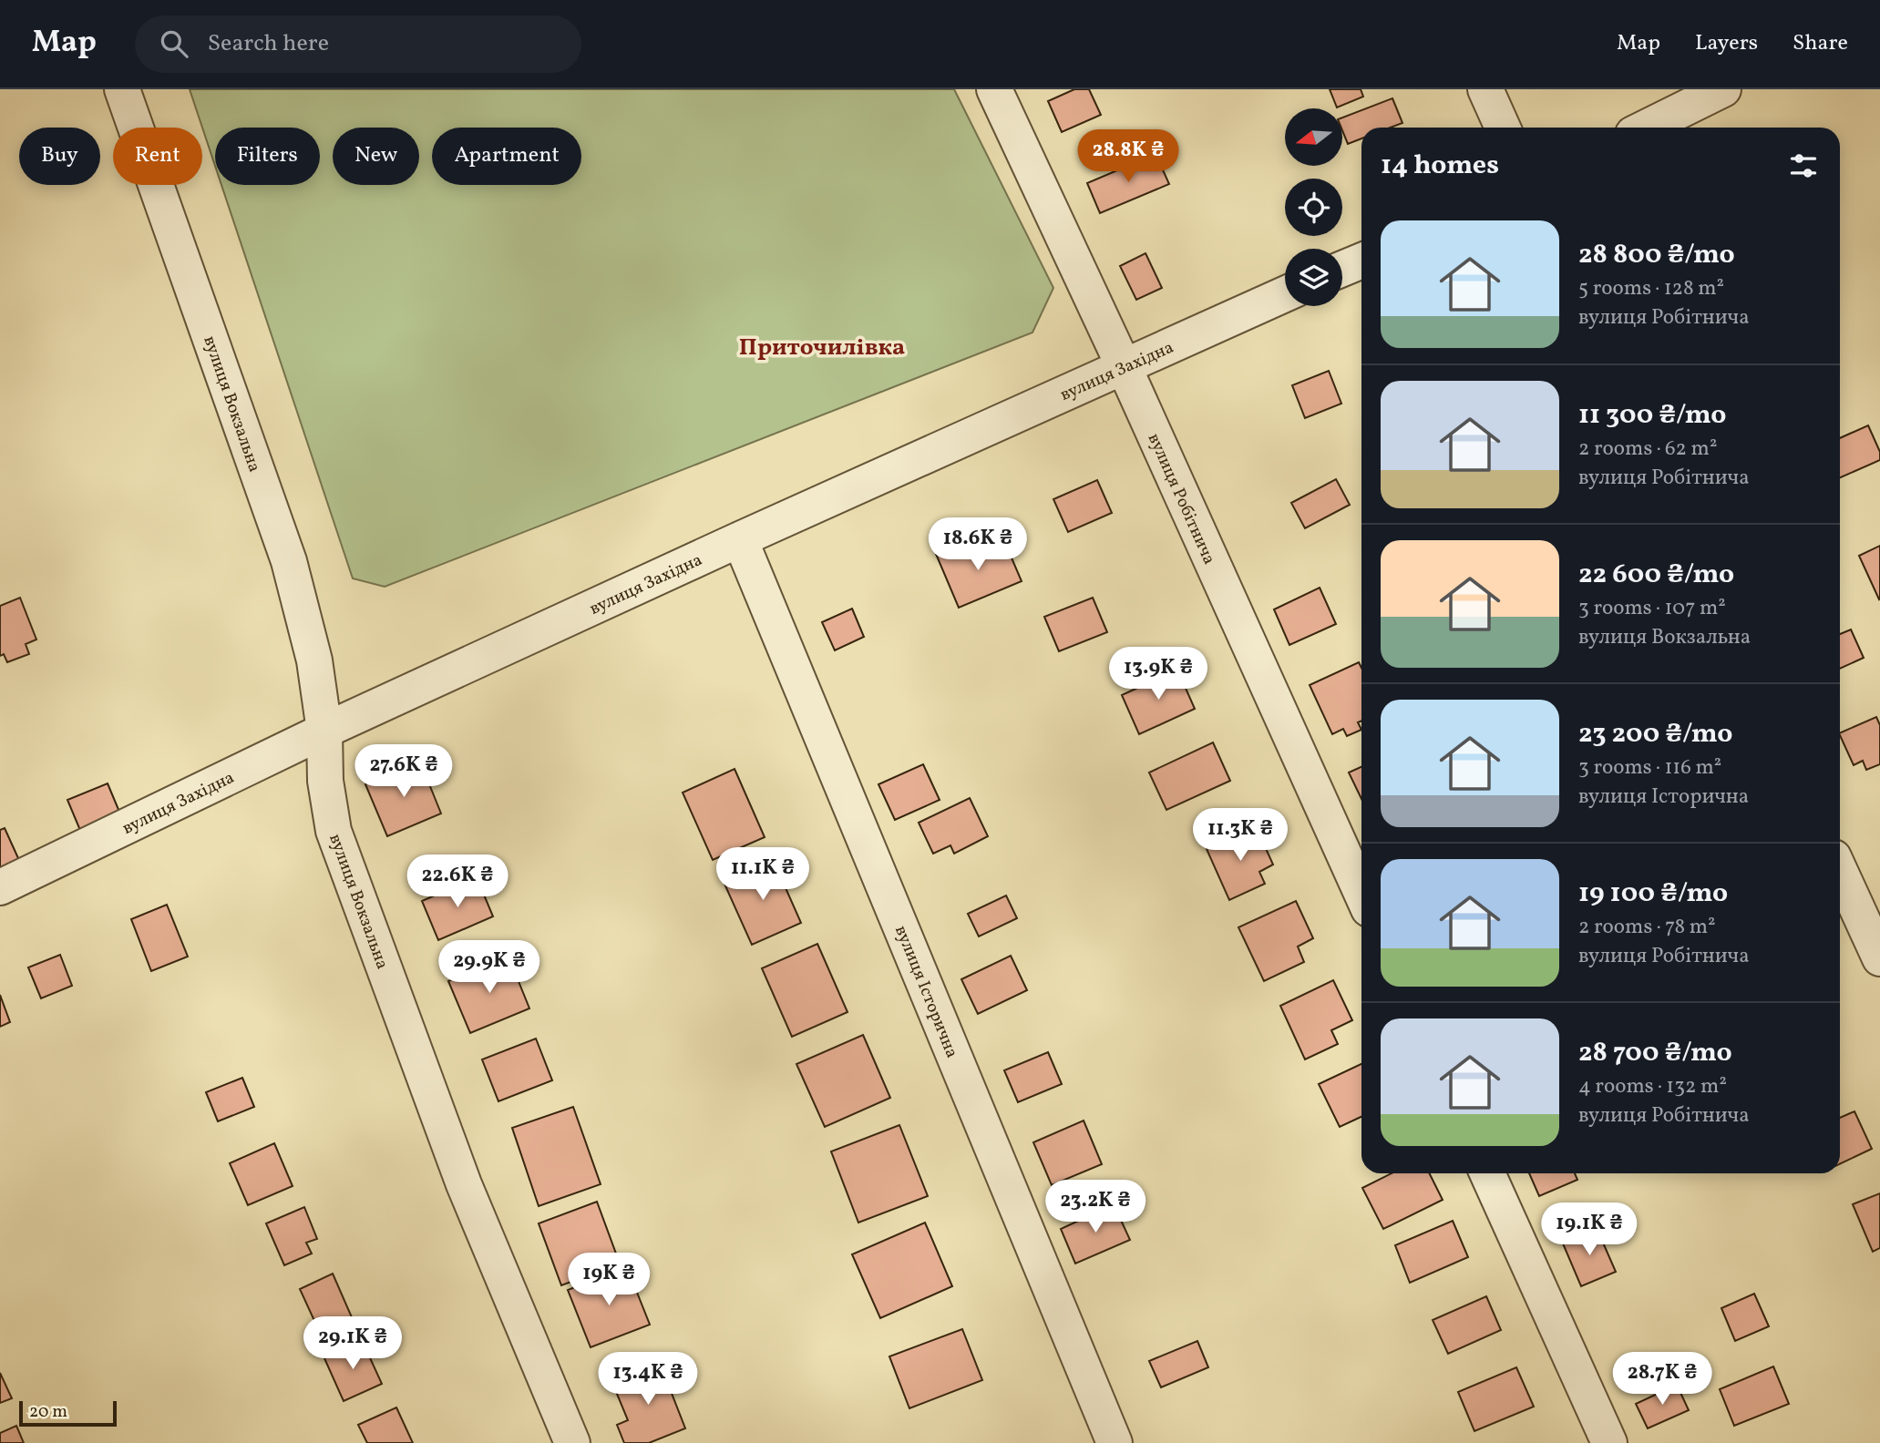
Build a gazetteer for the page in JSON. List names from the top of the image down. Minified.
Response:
{"streets":{"street":["вулиця Західна","вулиця Вокзальна","вулиця Робітнича","вулиця Історична"]},"crossings":[["вулиця Західна","вулиця Вокзальна"],["вулиця Західна","вулиця Робітнича"],["вулиця Західна","вулиця Історична"]],"districts":["Приточилівка"],"scale_bar":"20 m","north":"left","page":{"header":"Map","search":"Search here","nav":["Map","Layers","Share"],"chip":["Buy","Rent","Filters","New","Apartment"],"heading":"14 homes","price":["28.8K ₴","18.6K ₴","13.9K ₴","27.6K ₴","11.3K ₴","11.1K ₴","22.6K ₴","29.9K ₴","23.2K ₴","19.1K ₴","19K ₴","29.1K ₴","13.4K ₴","28.7K ₴"],"list":[{"name":"28 800 ₴/mo","note":"5 rooms · 128 m² · вулиця Робітнича"},{"name":"11 300 ₴/mo","note":"2 rooms · 62 m² · вулиця Робітнича"},{"name":"22 600 ₴/mo","note":"3 rooms · 107 m² · вулиця Вокзальна"},{"name":"23 200 ₴/mo","note":"3 rooms · 116 m² · вулиця Історична"},{"name":"19 100 ₴/mo","note":"2 rooms · 78 m² · вулиця Робітнича"},{"name":"28 700 ₴/mo","note":"4 rooms · 132 m² · вулиця Робітнича"}],"scale":"20 m"}}
